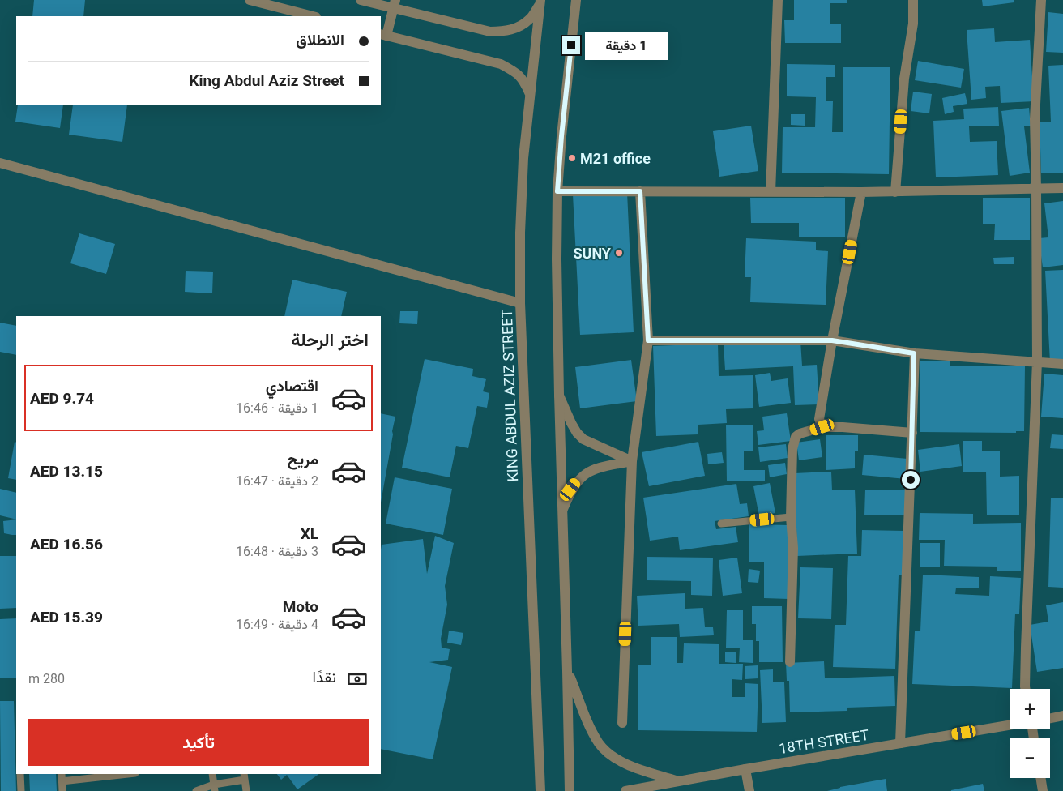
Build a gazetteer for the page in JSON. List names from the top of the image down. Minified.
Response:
{"streets":{"street":["KING ABDUL AZIZ STREET","18TH STREET"]},"places":["M21 office","SUNY"],"page":{"banner":["الانطلاق","King Abdul Aziz Street"],"bubble":"1 دقيقة","heading":"اختر الرحلة","list":[{"name":"اقتصادي","note":"1 دقيقة · 16:46","value":"AED 9.74"},{"name":"مريح","note":"2 دقيقة · 16:47","value":"AED 13.15"},{"name":"XL","note":"3 دقيقة · 16:48","value":"AED 16.56"},{"name":"Moto","note":"4 دقيقة · 16:49","value":"AED 15.39"}],"pay":["نقدًا","280 m"],"map_buttons":["+","−"],"buttons":"تأكيد"}}
